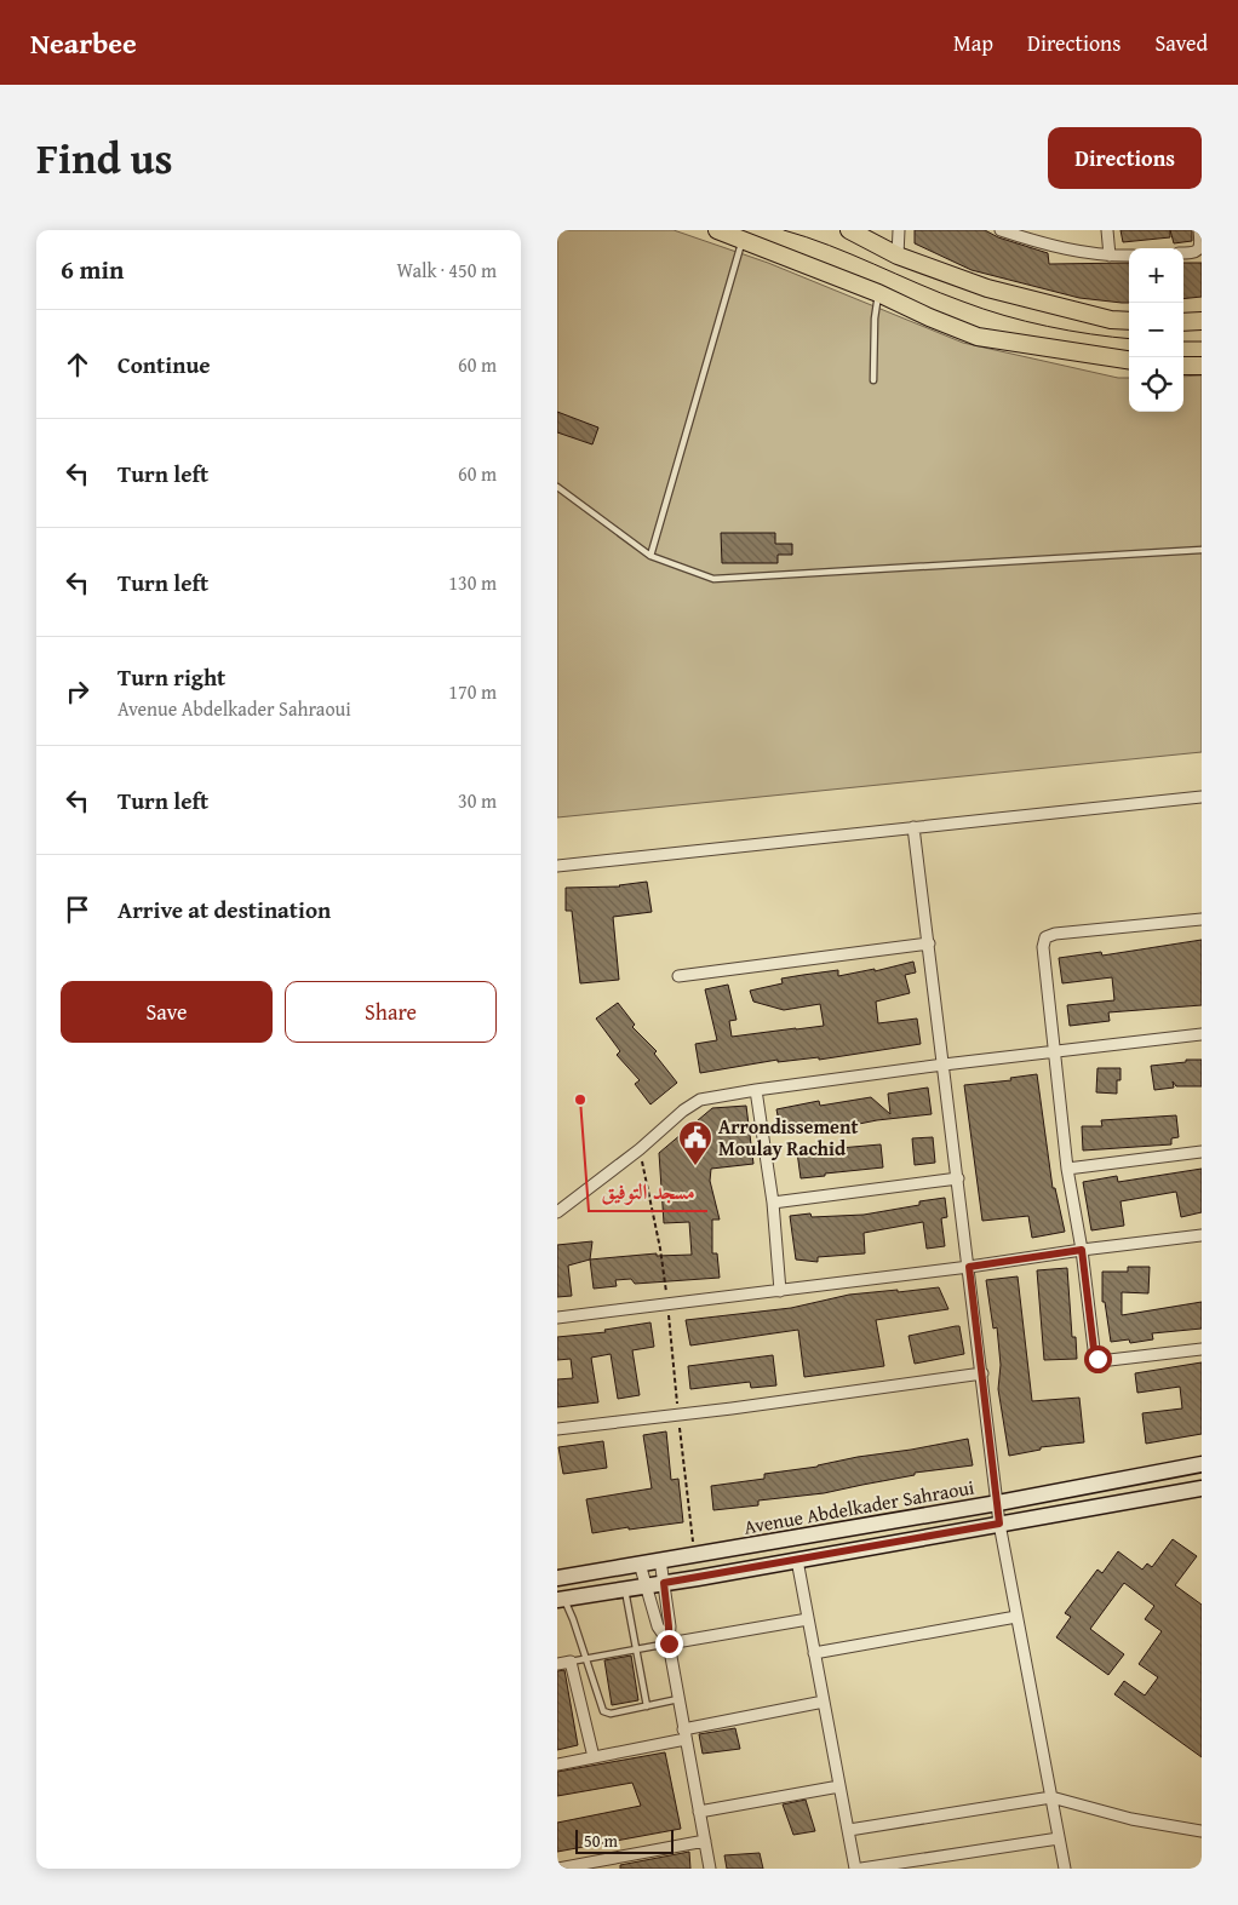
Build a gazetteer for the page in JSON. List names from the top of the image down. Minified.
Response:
{"streets":{"main road":["Avenue Abdelkader Sahraoui"]},"places":{"other":["مسجد التوفيق"],"public building":["Arrondissement Moulay Rachid"]},"scale_bar":"50 m","page":{"header":"Nearbee","nav":["Map","Directions","Saved"],"title":"Find us","buttons":["Directions",["Save","Share"]],"heading":["6 min","Walk · 450 m"],"map_buttons":["+","−"],"list":[["Continue","60 m"],["Turn left","60 m"],["Turn left","130 m"],["Turn right","Avenue Abdelkader Sahraoui","170 m"],["Turn left","30 m"],"Arrive at destination"],"scale":"50 m"}}
